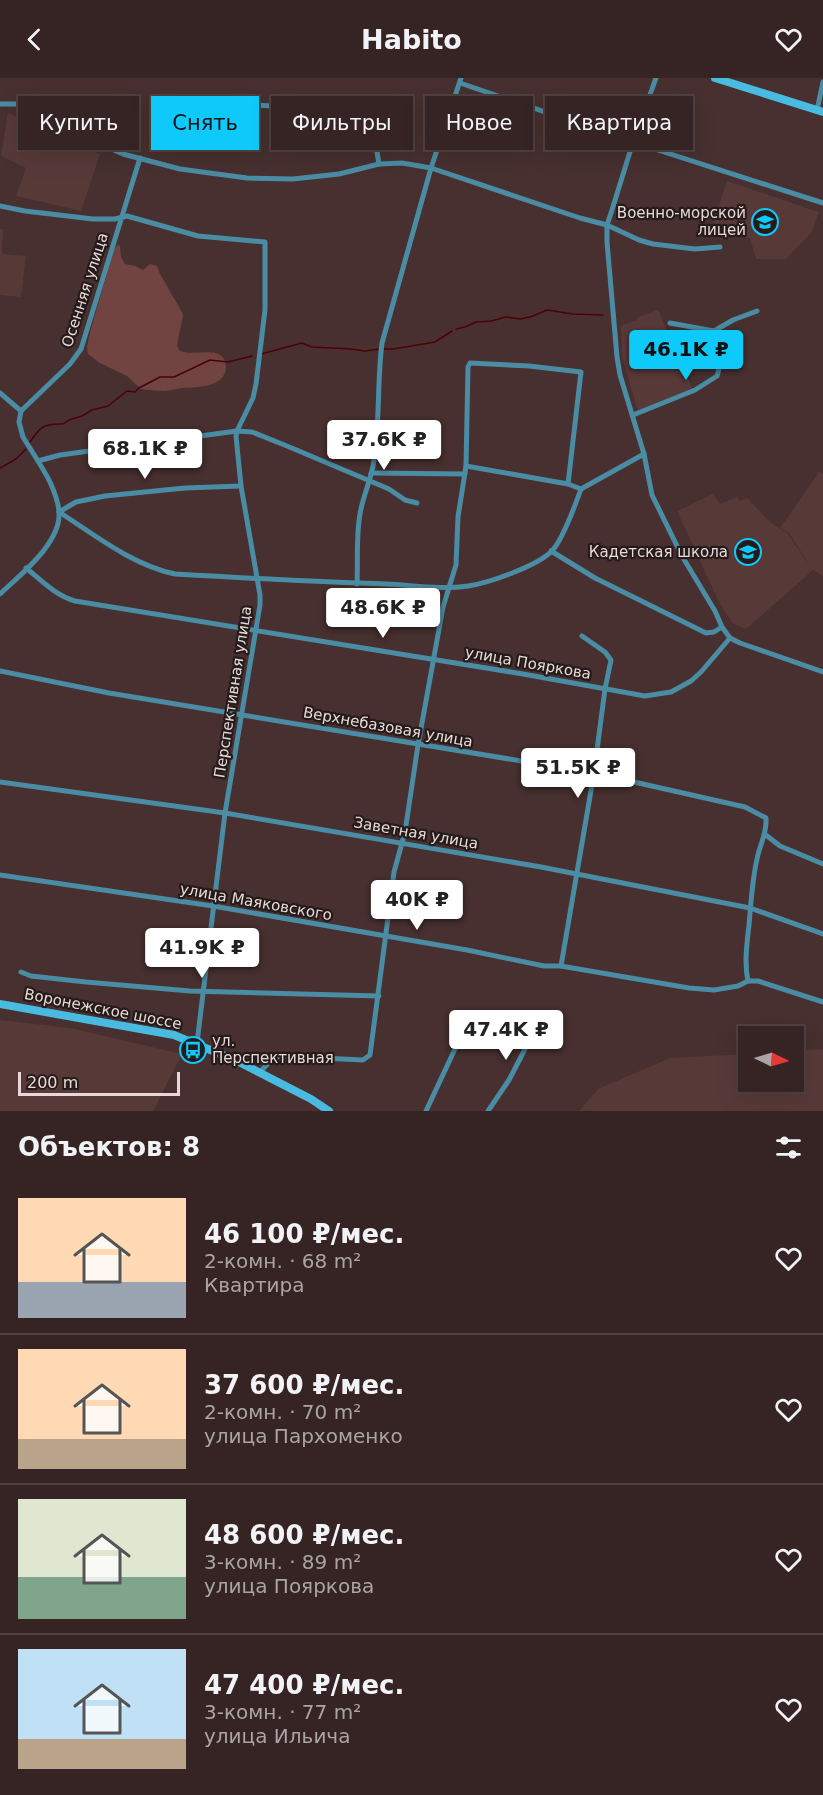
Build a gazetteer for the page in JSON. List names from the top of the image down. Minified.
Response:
{"streets":{"main road":["Воронежское шоссе"],"street":["Осенняя улица","улица Пояркова","Перспективная улица","Верхнебазовая улица","Заветная улица","улица Маяковского"]},"crossings":[["улица Пояркова","Перспективная улица"],["Перспективная улица","Верхнебазовая улица"],["Перспективная улица","Заветная улица"],["Перспективная улица","улица Маяковского"],["Перспективная улица","Воронежское шоссе"]],"places":{"school or university":["Военно-морской лицей","Кадетская школа"],"bus stop":["ул. Перспективная"]},"scale_bar":"200 m","north":"right","page":{"header":"Habito","chip":["Купить","Снять","Фильтры","Новое","Квартира"],"price":["46.1K ₽","37.6K ₽","68.1K ₽","48.6K ₽","51.5K ₽","40K ₽","41.9K ₽","47.4K ₽"],"scale":"200 m","heading":"Объектов: 8","list":[{"name":"46 100 ₽/мес.","note":"2-комн. · 68 m² · Квартира"},{"name":"37 600 ₽/мес.","note":"2-комн. · 70 m² · улица Пархоменко"},{"name":"48 600 ₽/мес.","note":"3-комн. · 89 m² · улица Пояркова"},{"name":"47 400 ₽/мес.","note":"3-комн. · 77 m² · улица Ильича"}]}}
